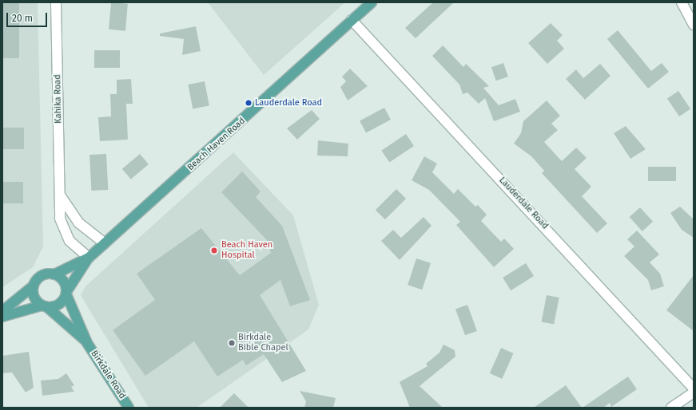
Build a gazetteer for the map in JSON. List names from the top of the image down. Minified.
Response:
{"streets":{"main road":["Beach Haven Road","Birkdale Road"],"street":["Kahika Road","Lauderdale Road"]},"crossings":[["Kahika Road","Beach Haven Road"],["Beach Haven Road","Lauderdale Road"],["Beach Haven Road","Birkdale Road"]],"places":["Lauderdale Road","Beach Haven Hospital","Birkdale Bible Chapel"],"scale_bar":"20 m"}
